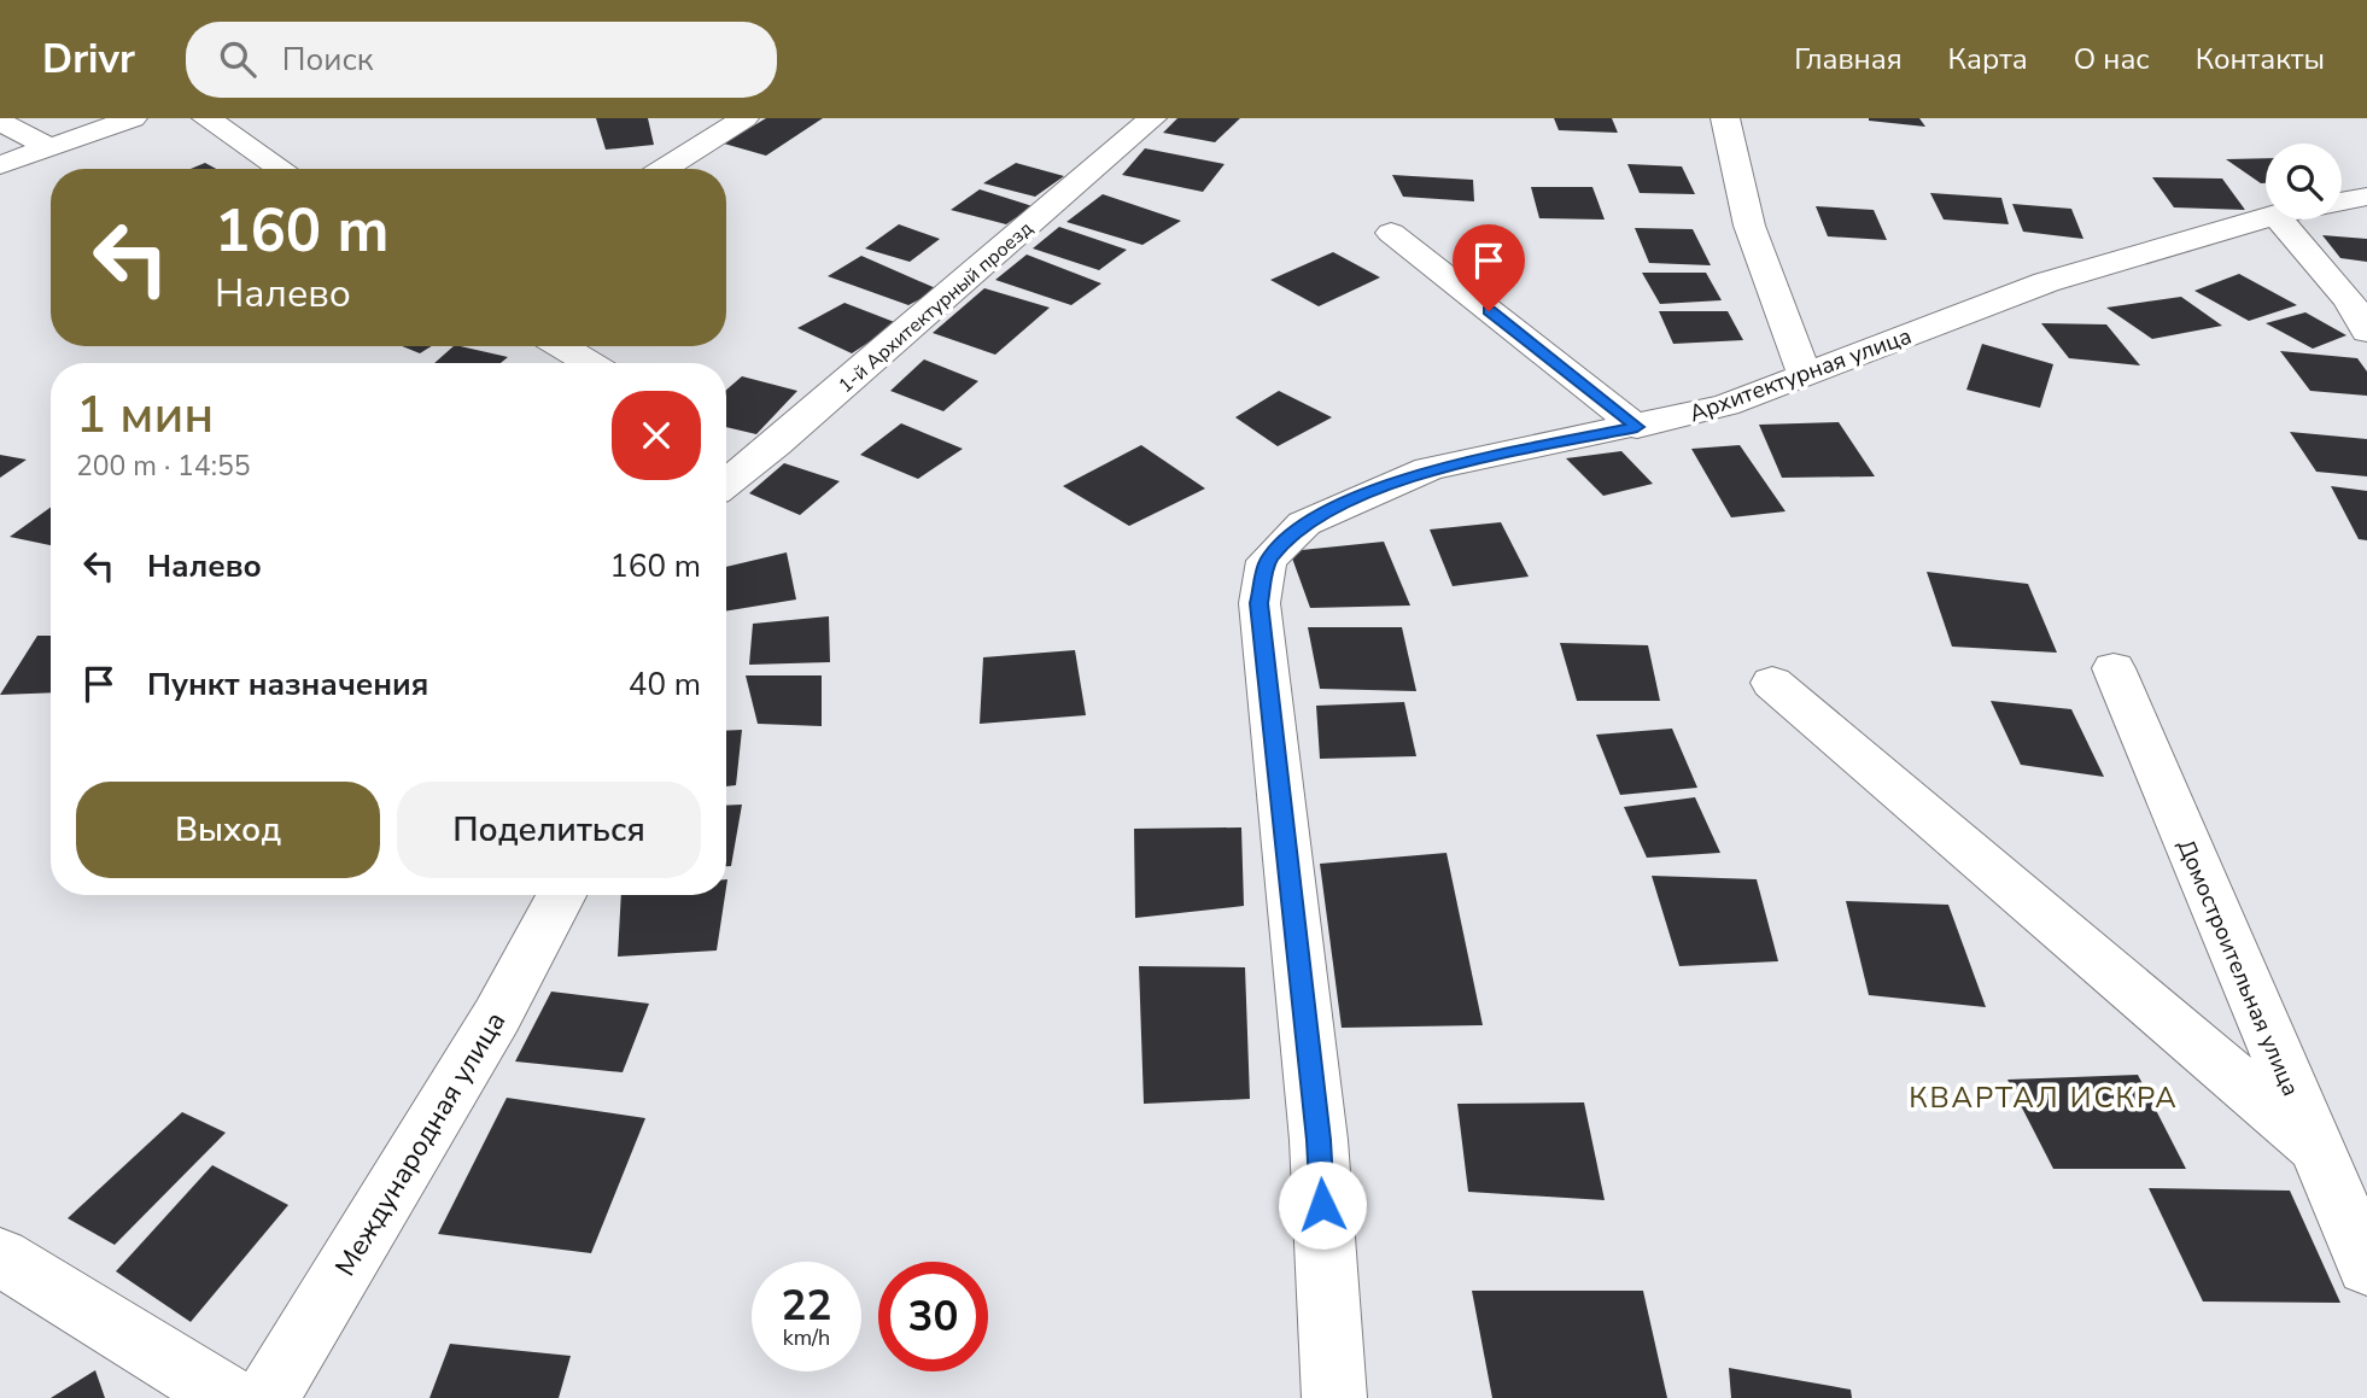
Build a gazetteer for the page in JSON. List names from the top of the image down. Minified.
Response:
{"streets":{"street":["1-й Архитектурный проезд","Архитектурная улица","Домостроительная улица","Международная улица"]},"districts":["КВАРТАЛ ИСКРА"],"page":{"header":"Drivr","search":"Поиск","nav":["Главная","Карта","О нас","Контакты"],"turn":["160 m","Налево"],"heading":["1 мин","200 m · 14:55"],"list":[{"name":"Налево","value":"160 m"},{"name":"Пункт назначения","value":"40 m"}],"buttons":["Выход","Поделиться"],"speed":"22 km/h","limit":"30"}}
